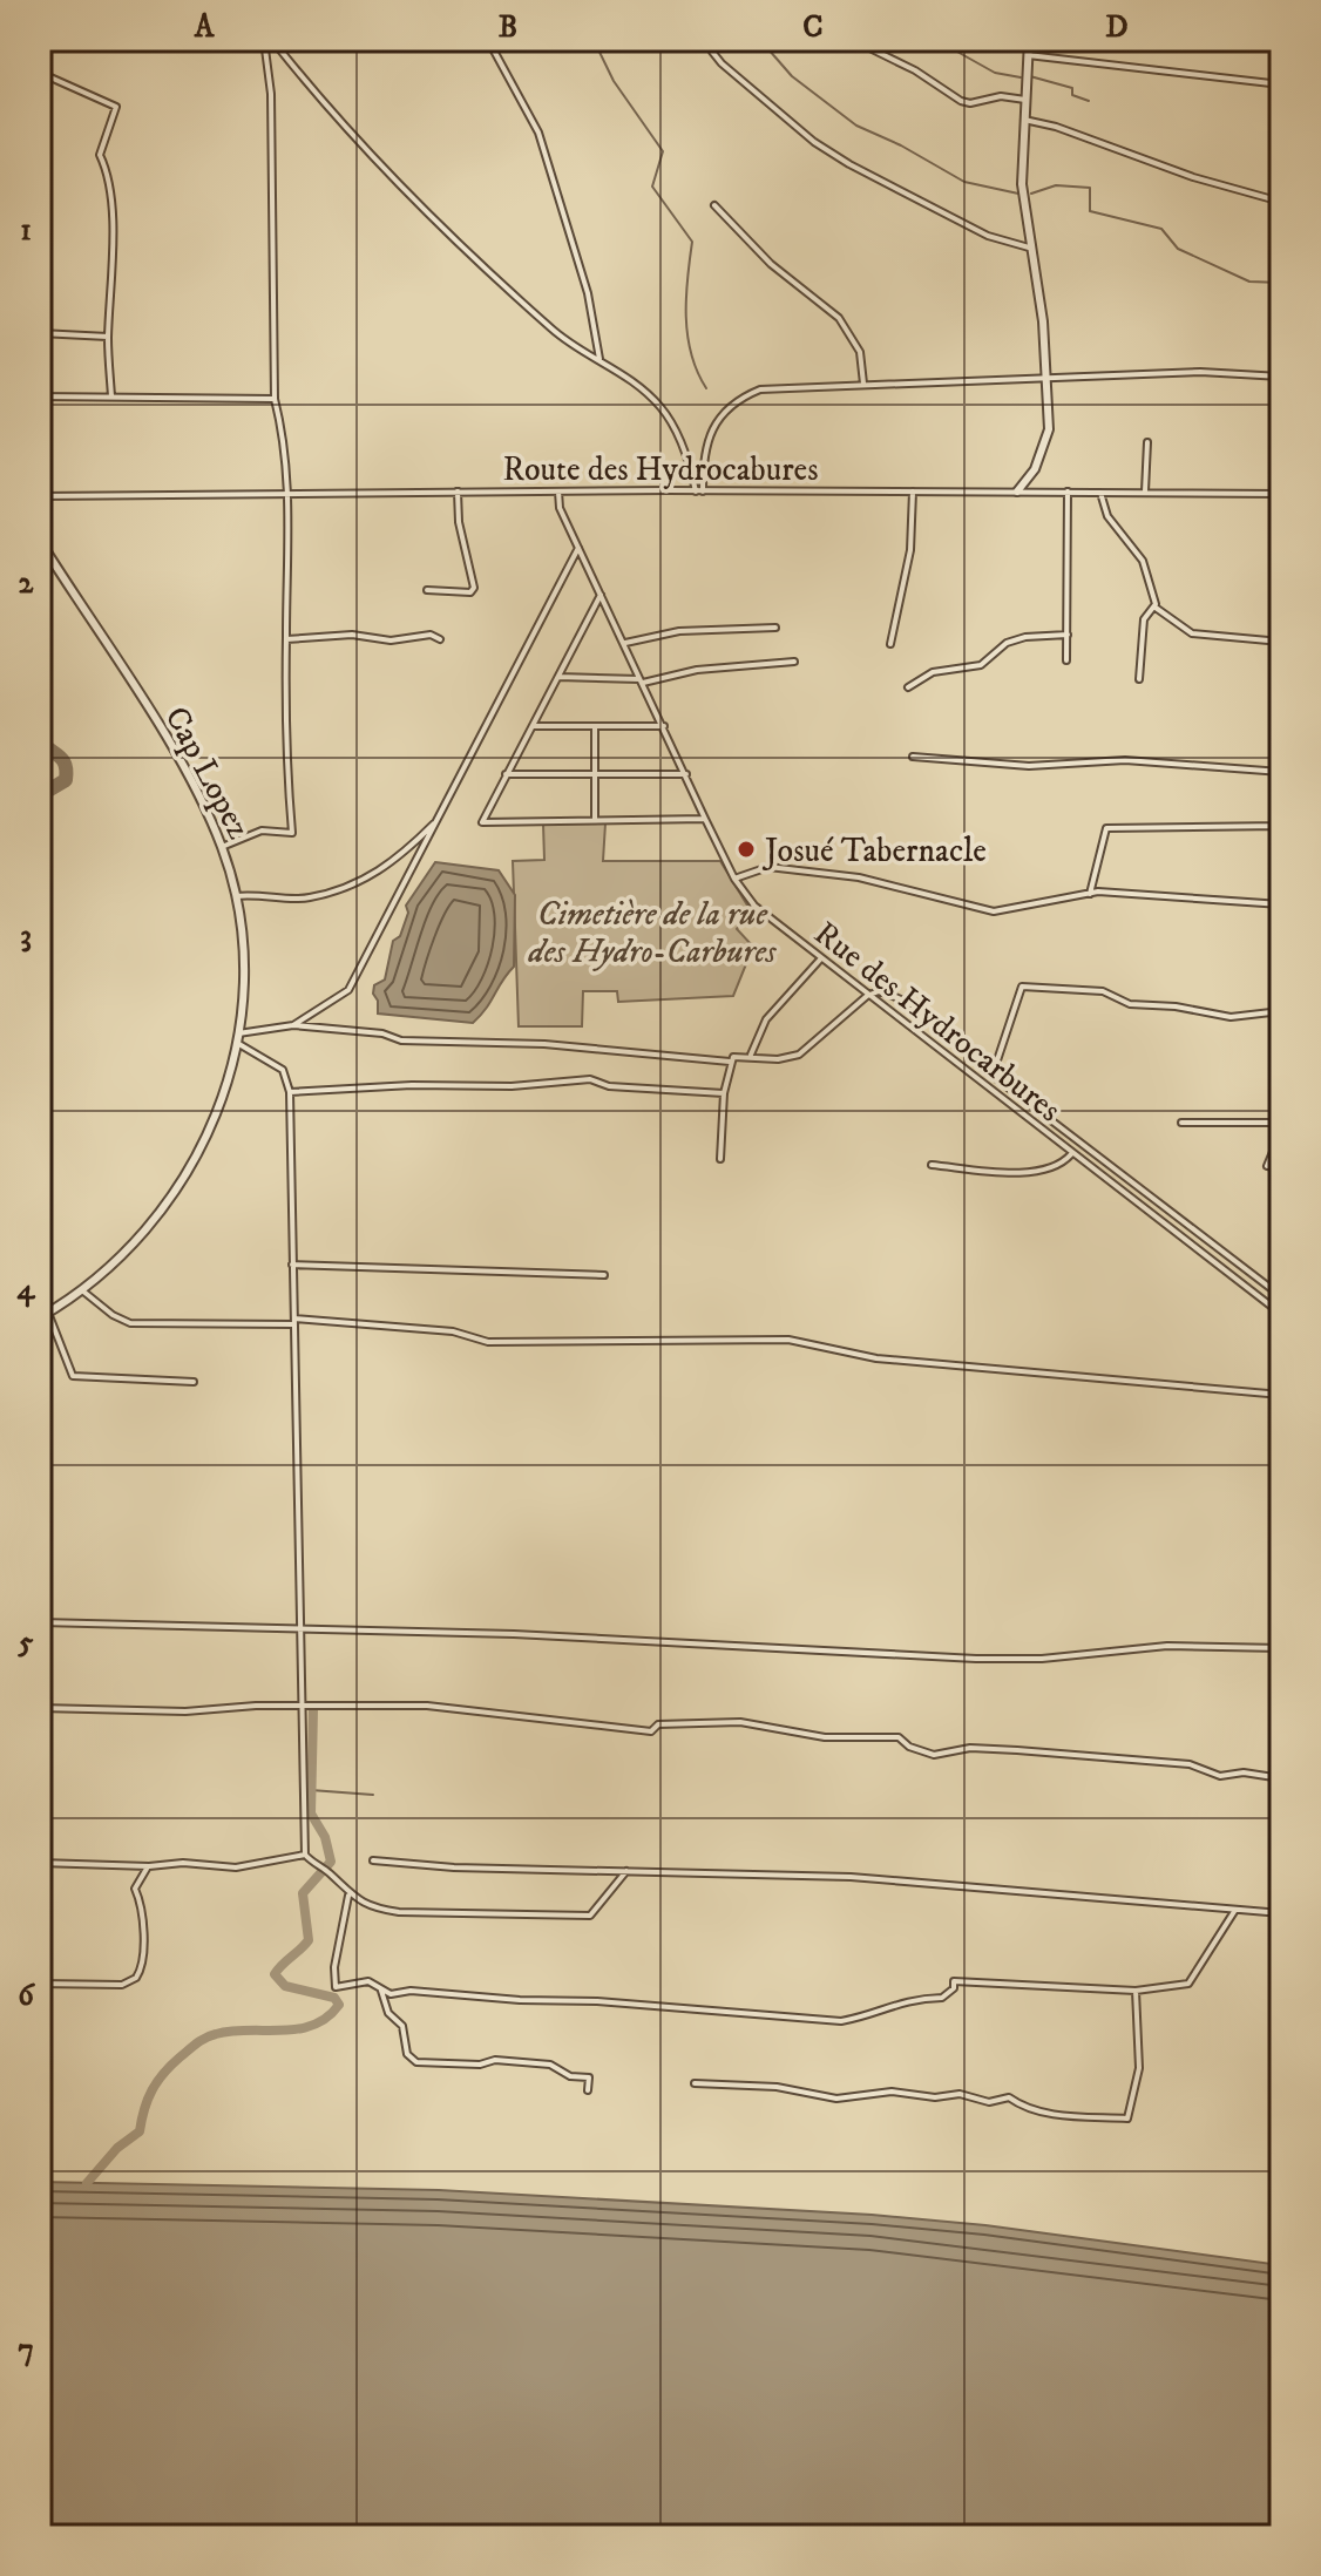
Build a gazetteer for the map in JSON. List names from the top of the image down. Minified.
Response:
{"streets":{"street":["Route des Hydrocabures","Cap Lopez","Rue des Hydrocarbures"]},"crossings":[["Route des Hydrocabures","Rue des Hydrocarbures"]],"parks":["Cimetière de la rue des Hydro-Carbures"],"places":["Josué Tabernacle"],"grid":{"columns":["A","B","C","D"],"rows":["1","2","3","4","5","6","7"]}}
